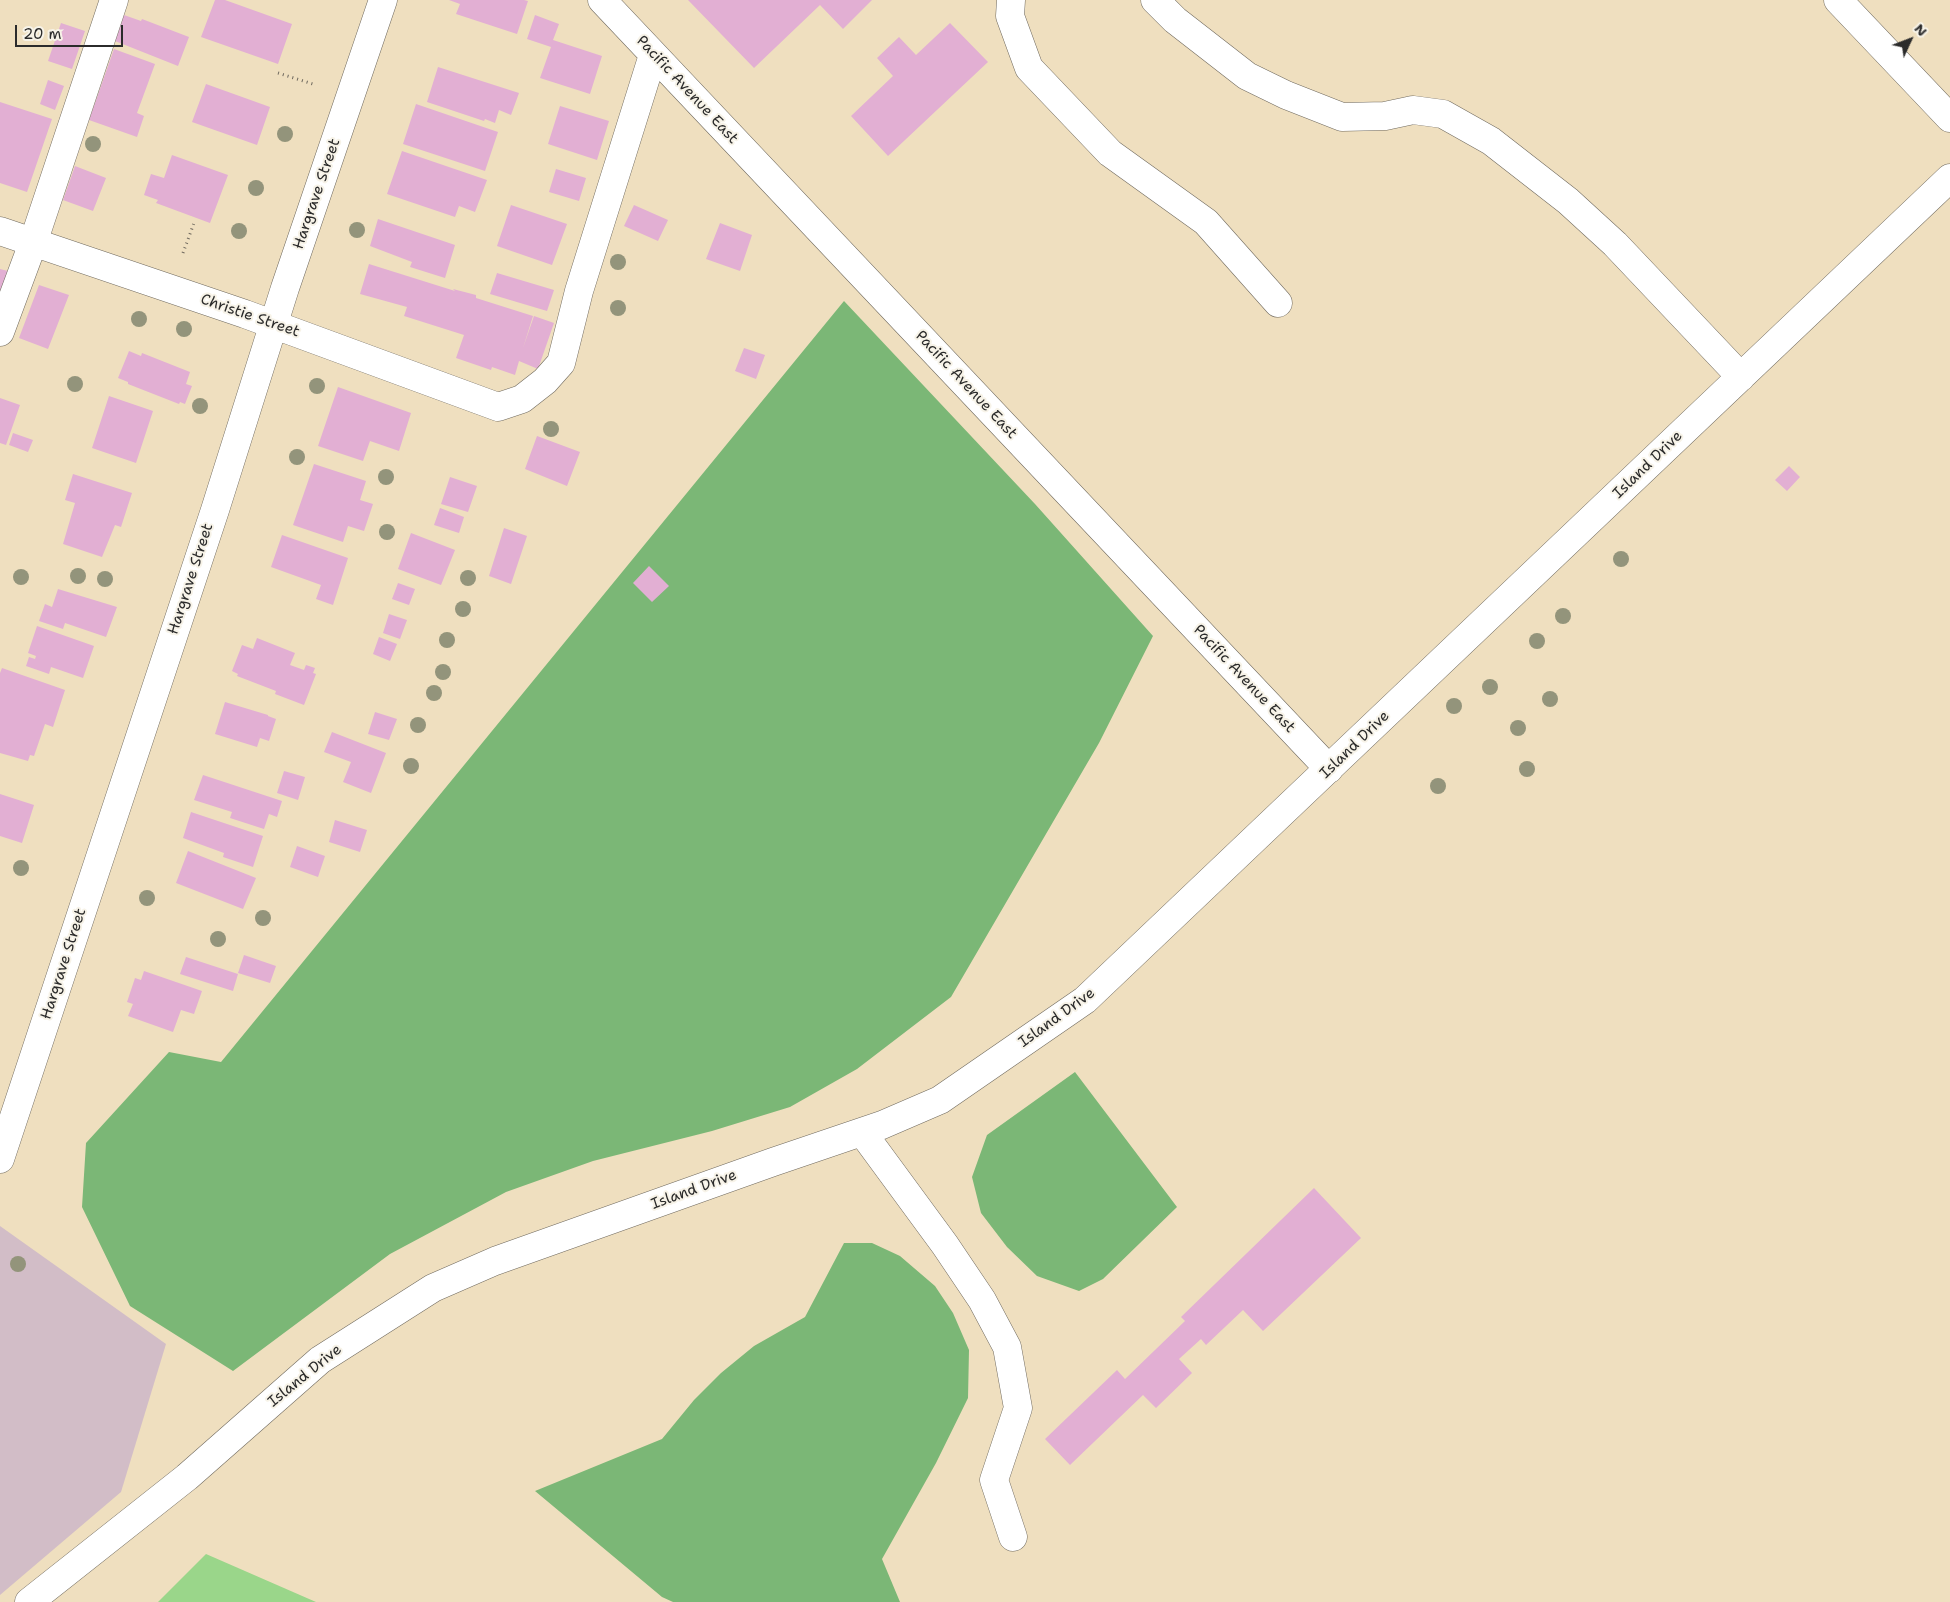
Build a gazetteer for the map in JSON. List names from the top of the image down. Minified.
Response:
{"streets":{"street":["Pacific Avenue East","Hargrave Street","Christie Street","Island Drive"]},"crossings":[["Pacific Avenue East","Christie Street"],["Pacific Avenue East","Island Drive"],["Hargrave Street","Christie Street"]],"scale_bar":"20 m","north":"top right"}
